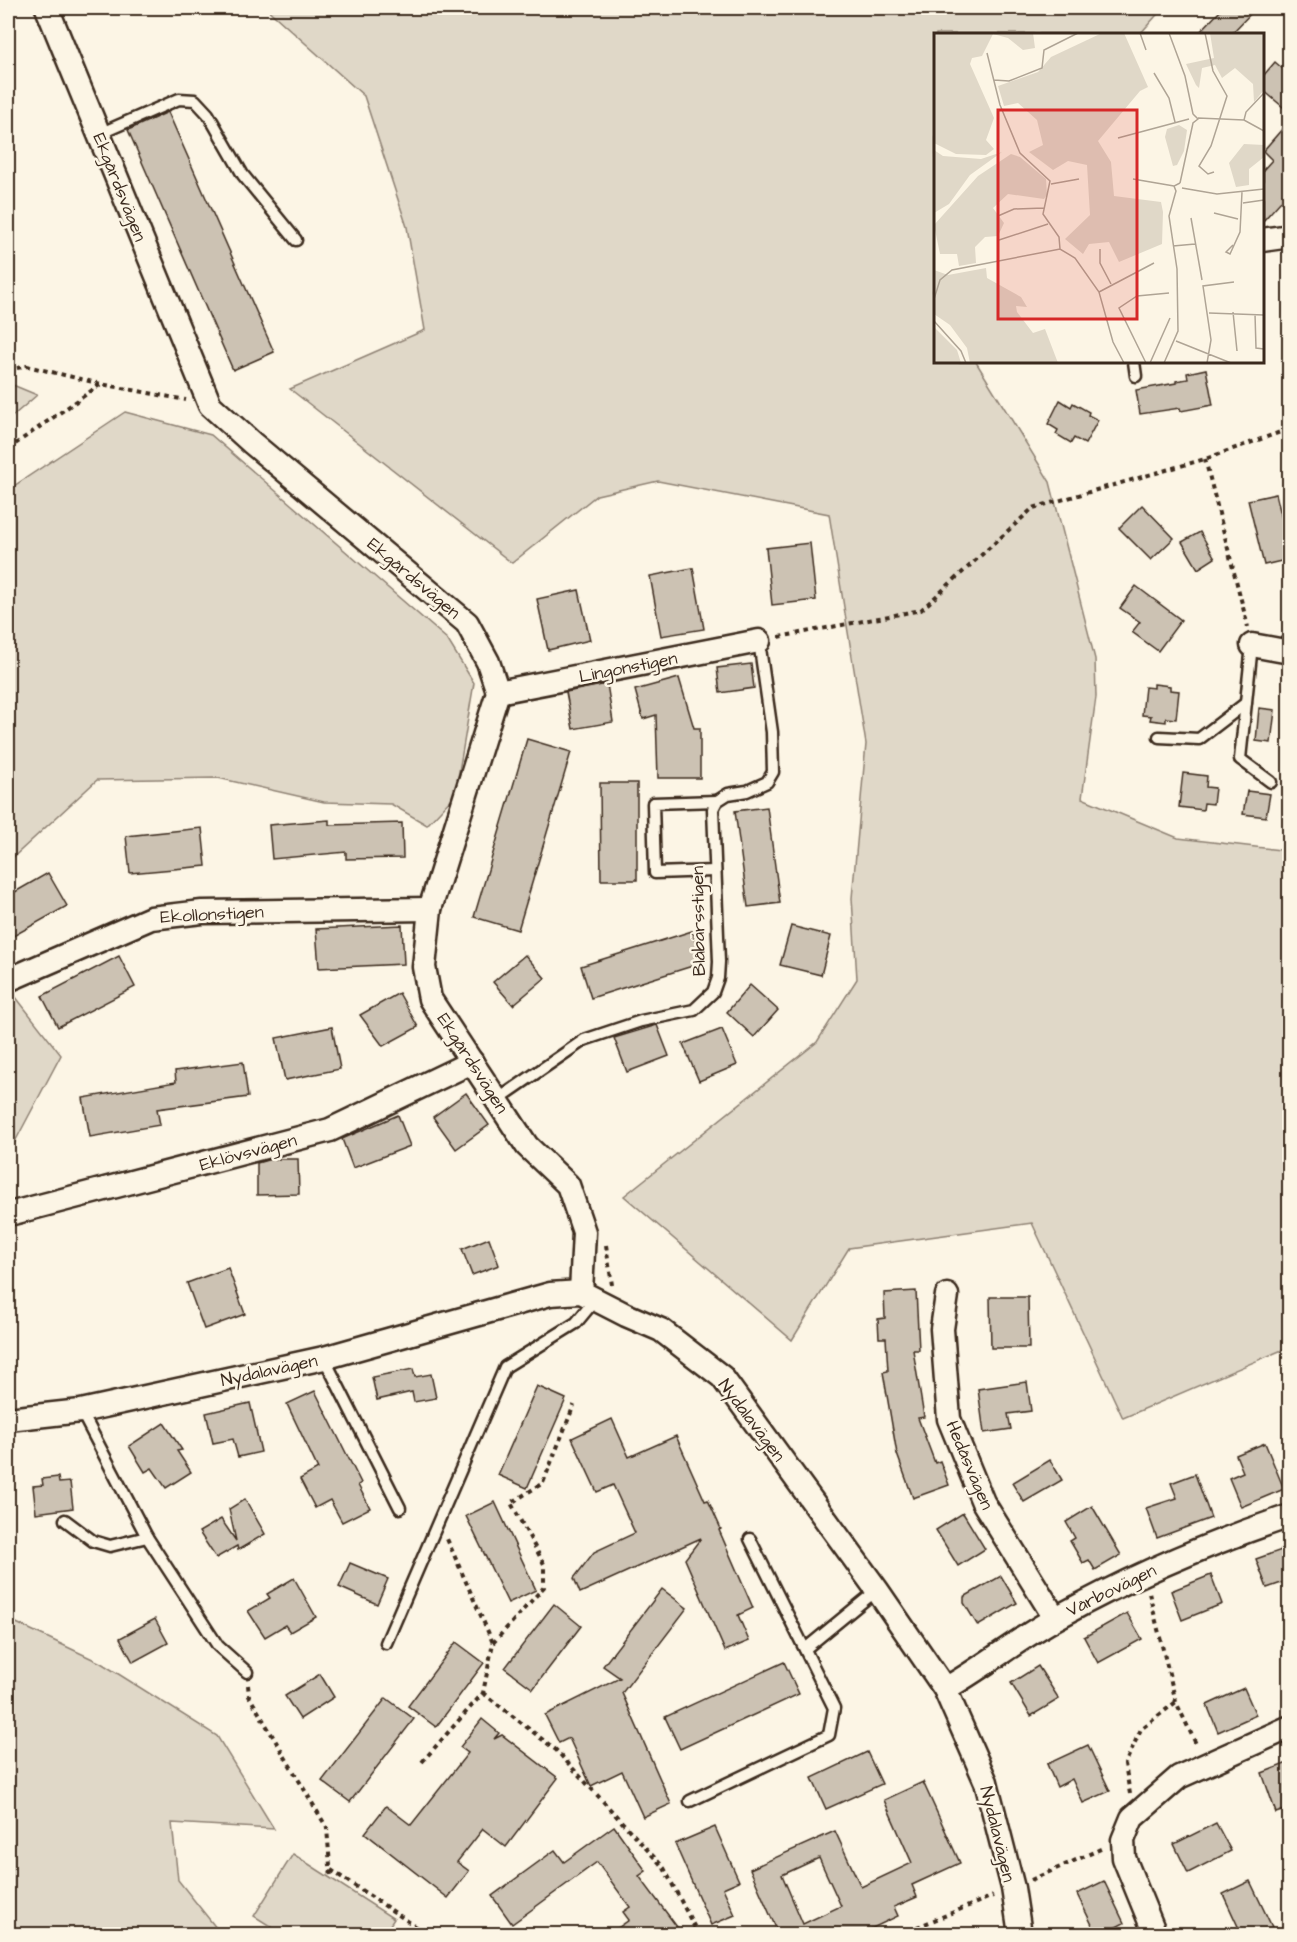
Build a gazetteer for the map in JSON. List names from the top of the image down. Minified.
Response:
{"streets":{"street":["Ekgårdsvägen","Lingonstigen","Ekollonstigen","Eklövsvägen","Nydalavägen","Hedåsvägen","Vårbovägen"],"lane":["Blåbärsstigen"]},"crossings":[["Ekgårdsvägen","Lingonstigen"],["Ekgårdsvägen","Ekollonstigen"],["Ekgårdsvägen","Blåbärsstigen"],["Ekgårdsvägen","Eklövsvägen"],["Ekgårdsvägen","Nydalavägen"],["Nydalavägen","Vårbovägen"],["Hedåsvägen","Vårbovägen"]]}
